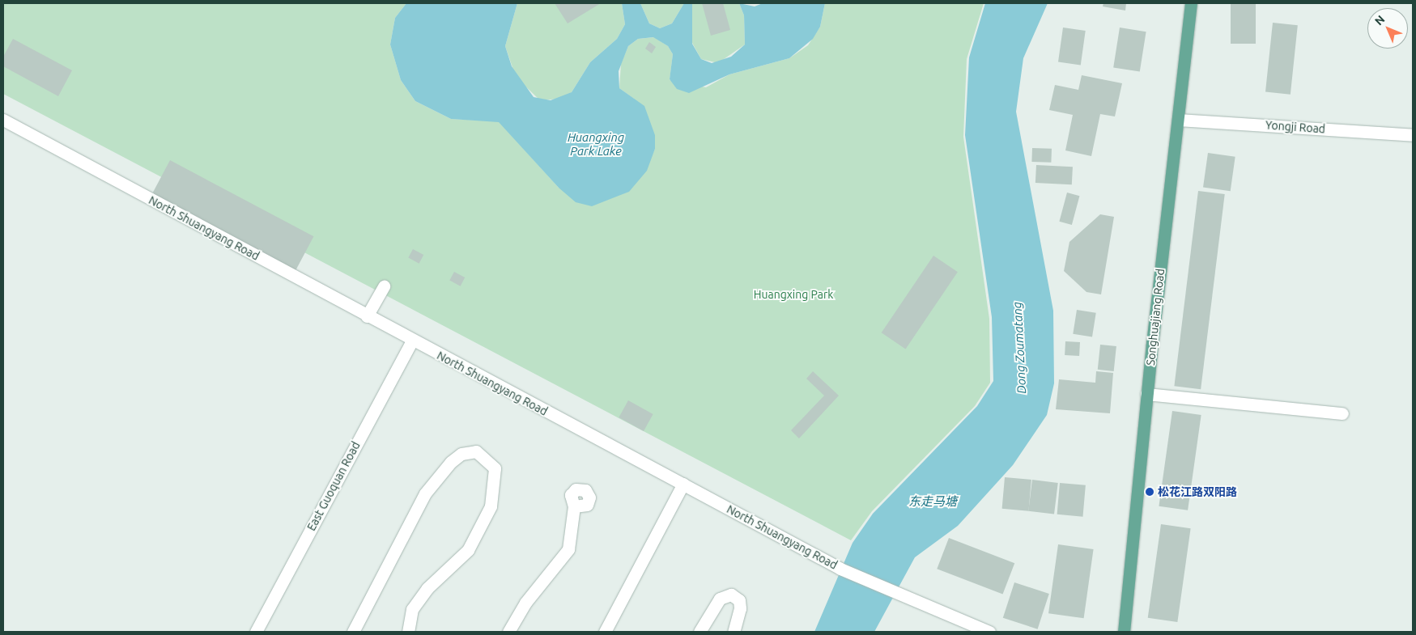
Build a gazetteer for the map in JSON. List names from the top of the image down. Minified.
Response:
{"streets":{"main road":["Songhuajiang Road"],"street":["Yongji Road","North Shuangyang Road","East Guoquan Road"]},"crossings":[["Yongji Road","Songhuajiang Road"],["North Shuangyang Road","East Guoquan Road"]],"water":["Huangxing Park Lake","Dong Zoumatang","东走马塘"],"parks":["Huangxing Park"],"places":["松花江路双阳路"],"north":"top left"}
